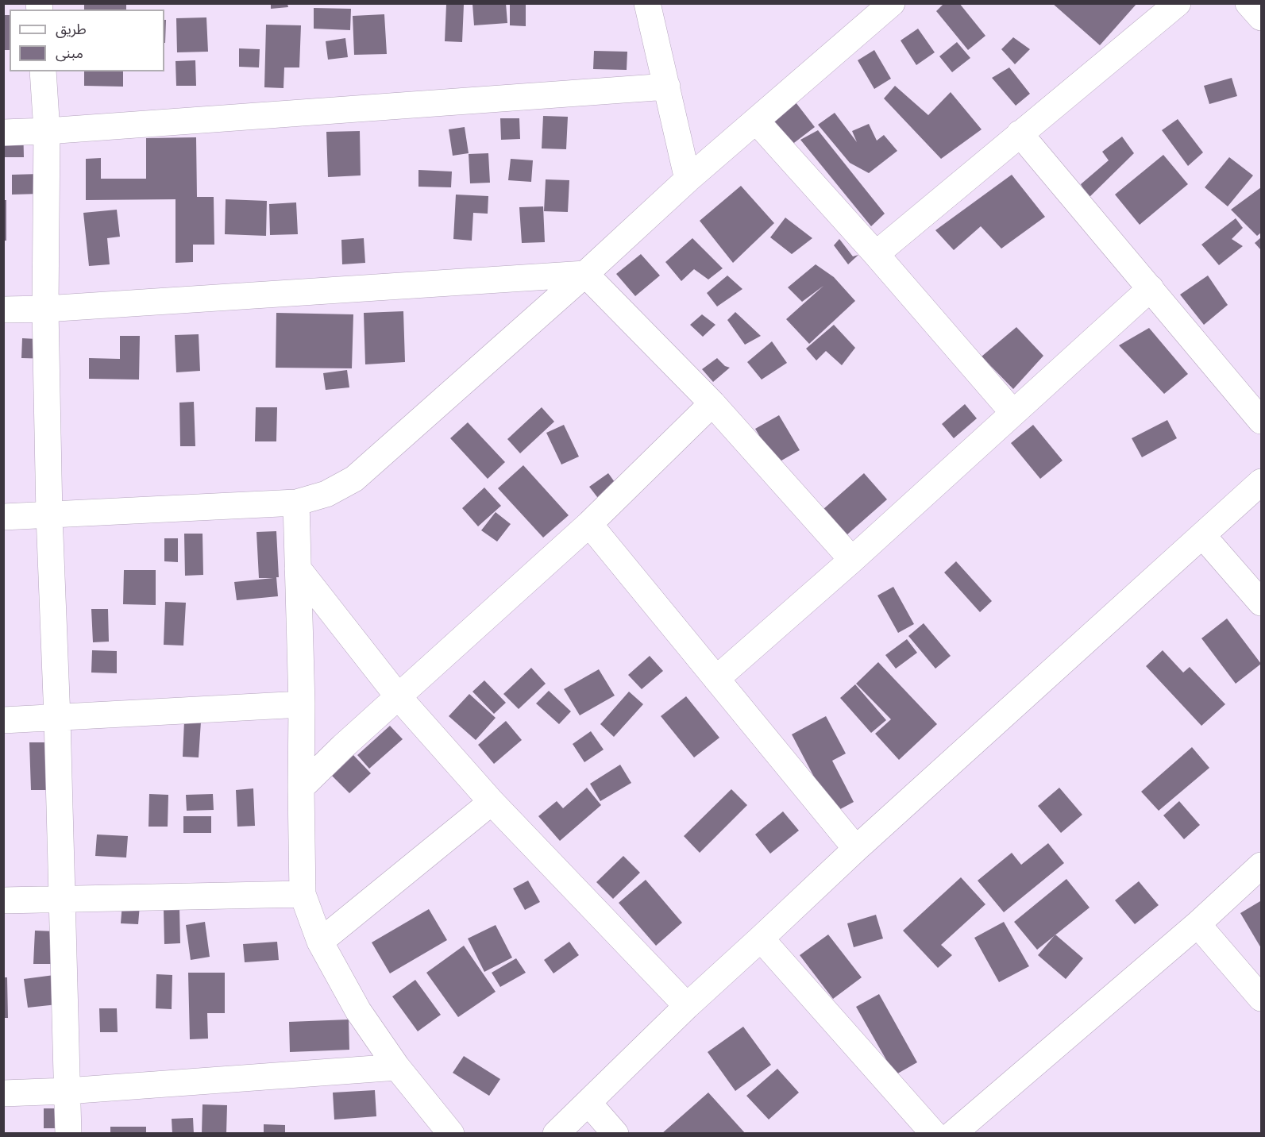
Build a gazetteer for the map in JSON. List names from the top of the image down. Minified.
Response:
{"legend":["طريق","مبنى"]}
